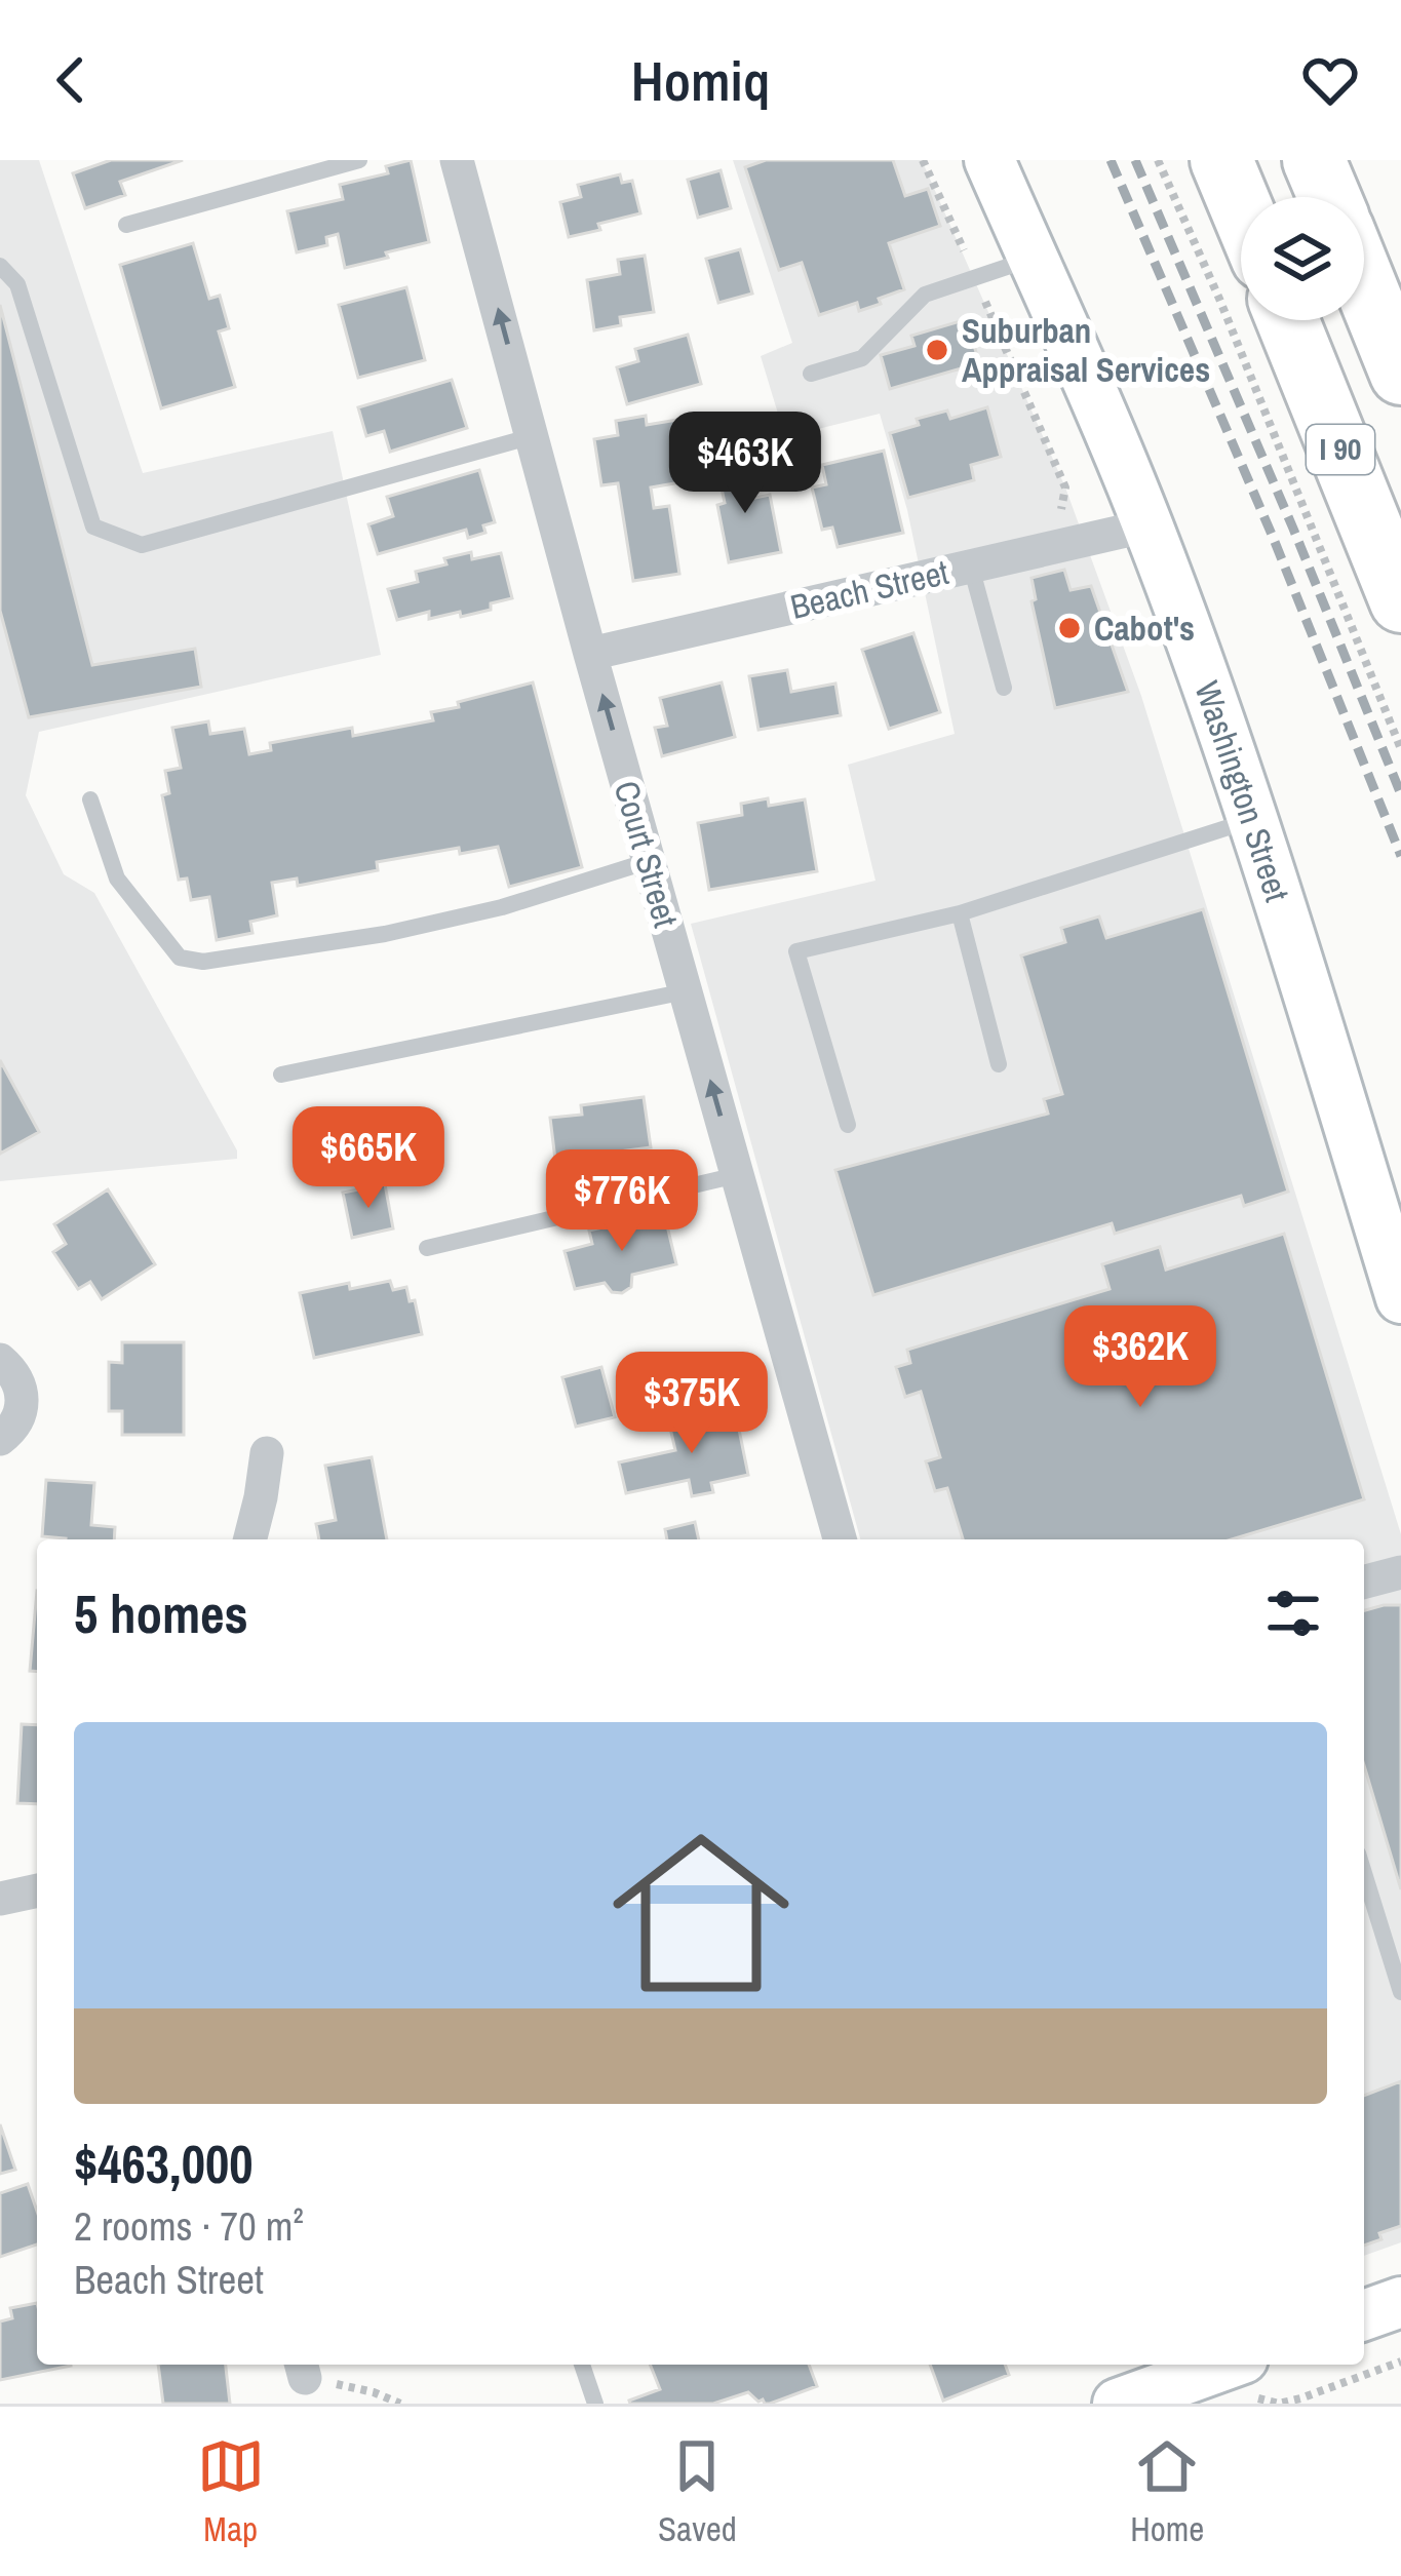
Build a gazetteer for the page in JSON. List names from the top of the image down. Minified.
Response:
{"streets":{"highway":["I 90"],"main road":["Washington Street"],"street":["Beach Street","Court Street"]},"crossings":[["Beach Street","Washington Street"],["Beach Street","Court Street"]],"one_way":["Court Street"],"places":["Suburban Appraisal Services","Cabot's"],"page":{"header":"Homiq","price":["$463K","$665K","$776K","$362K","$375K"],"heading":"5 homes","list":[{"name":"$463,000","note":"2 rooms · 70 m² · Beach Street"}],"tabs":["Map","Saved","Home"]}}
